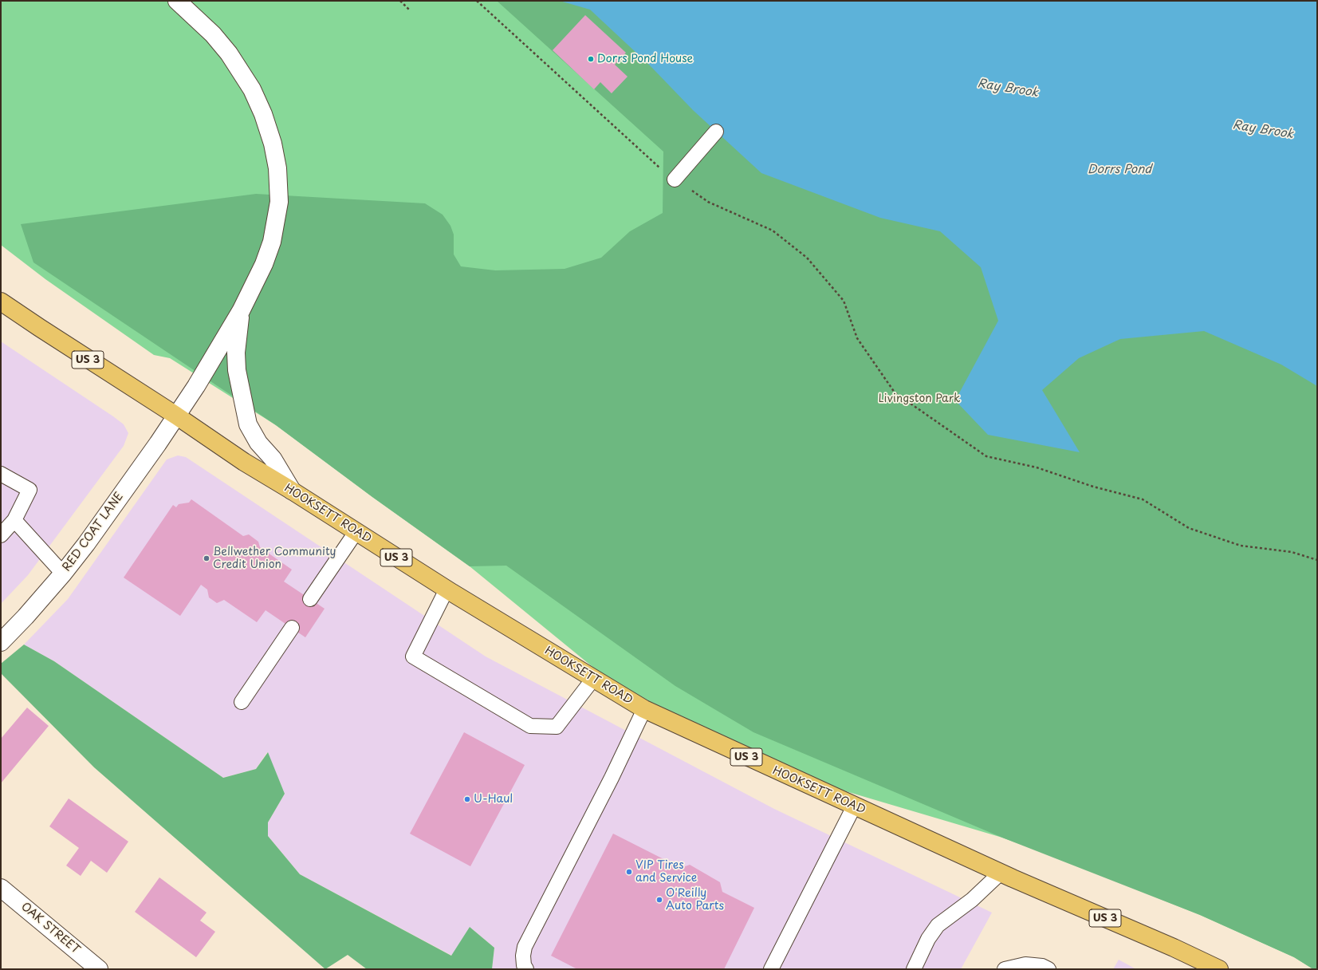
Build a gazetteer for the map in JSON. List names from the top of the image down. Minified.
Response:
{"streets":{"main road":["US 3","HOOKSETT ROAD"],"street":["RED COAT LANE","OAK STREET"]},"crossings":[["HOOKSETT ROAD","RED COAT LANE"]],"water":["Ray Brook","Dorrs Pond"],"parks":["Livingston Park"],"places":["Dorrs Pond House","Bellwether Community Credit Union","U-Haul","VIP Tires and Service","O'Reilly Auto Parts"]}
